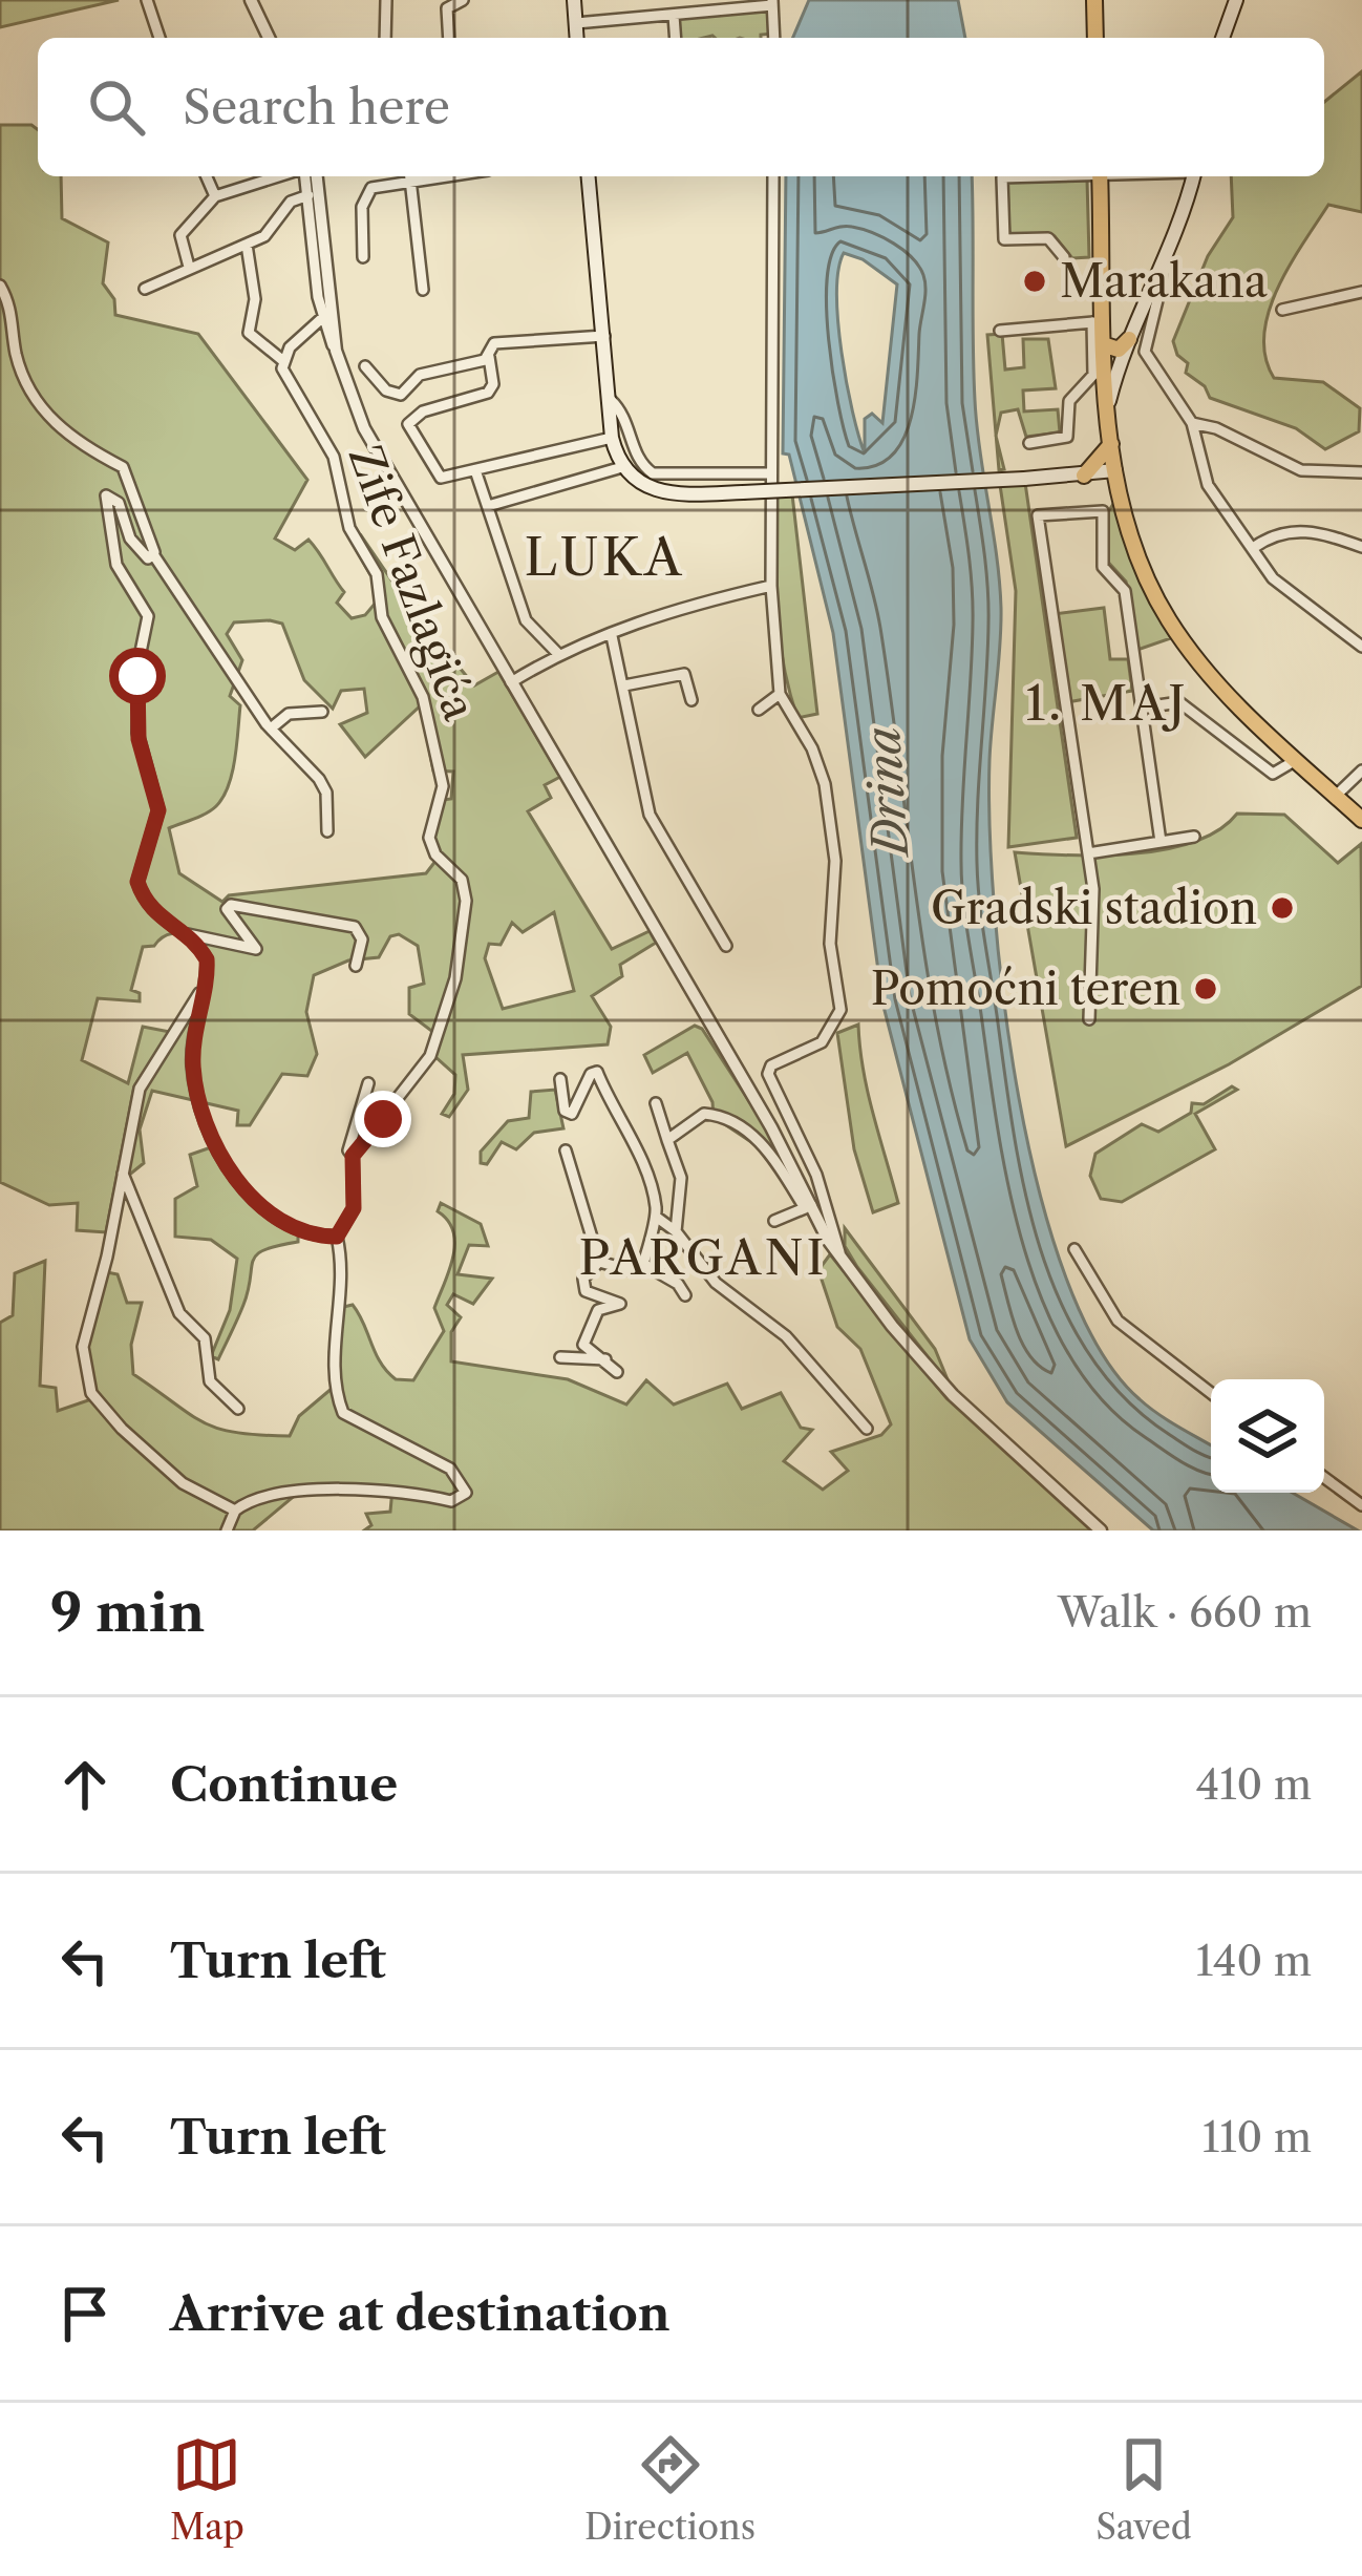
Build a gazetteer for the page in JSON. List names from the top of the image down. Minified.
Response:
{"streets":{"street":["Zife Fazlagića"]},"districts":["LUKA","1. MAJ","PARGANI"],"water":["Drina"],"places":["Marakana","Gradski stadion","Pomoćni teren"],"page":{"search":"Search here","heading":["9 min","Walk · 660 m"],"list":[["Continue","410 m"],["Turn left","140 m"],["Turn left","110 m"],"Arrive at destination"],"nav":["Map","Directions","Saved"]}}
